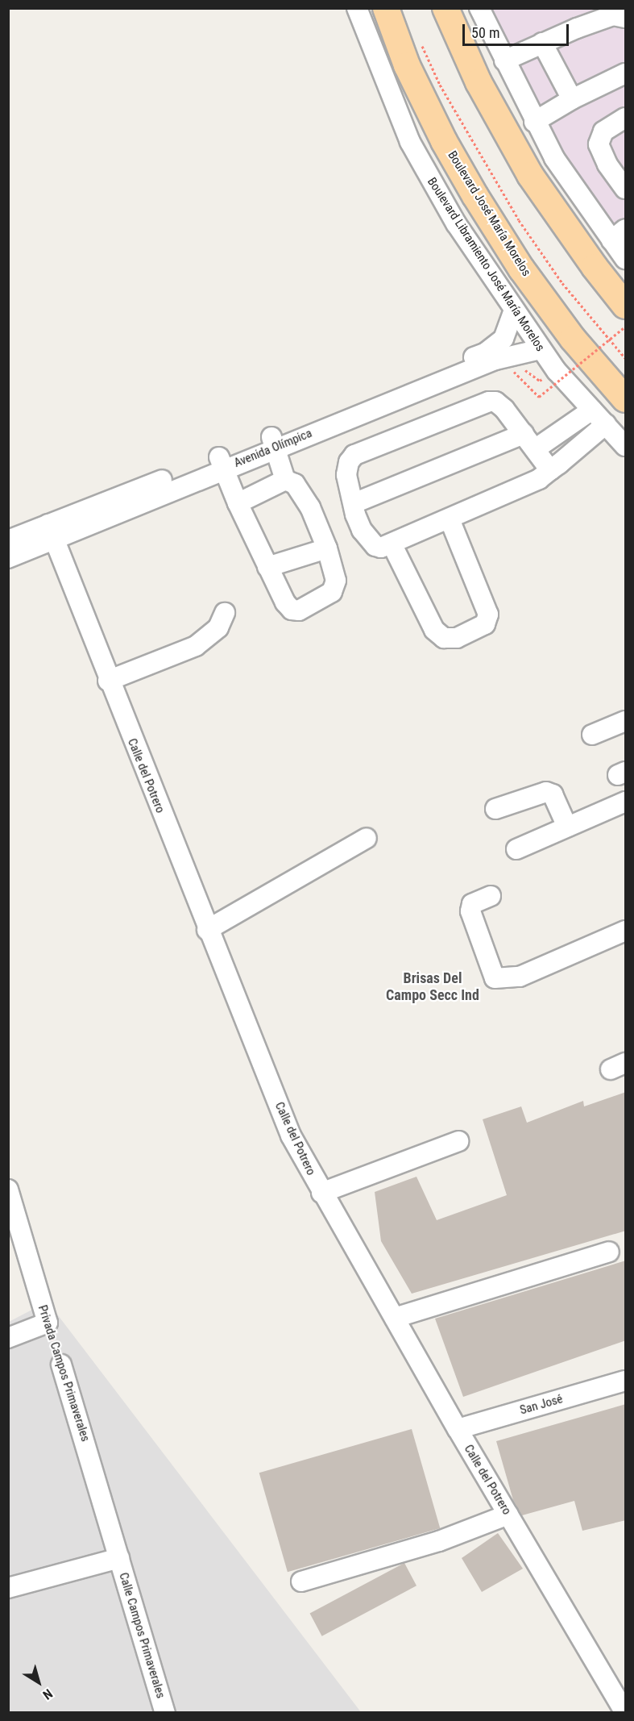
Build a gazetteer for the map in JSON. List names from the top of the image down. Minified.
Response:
{"streets":{"main road":["Boulevard José María Morelos"],"street":["Boulevard Libramiento José María Morelos","Avenida Olímpica","Calle del Potrero","Privada Campos Primaverales","San José","Calle Campos Primaverales"]},"crossings":[["Boulevard Libramiento José María Morelos","Avenida Olímpica"],["Avenida Olímpica","Calle del Potrero"],["Calle del Potrero","San José"],["Privada Campos Primaverales","Calle Campos Primaverales"]],"districts":["Brisas Del Campo Secc Ind"],"scale_bar":"50 m","north":"bottom right"}
